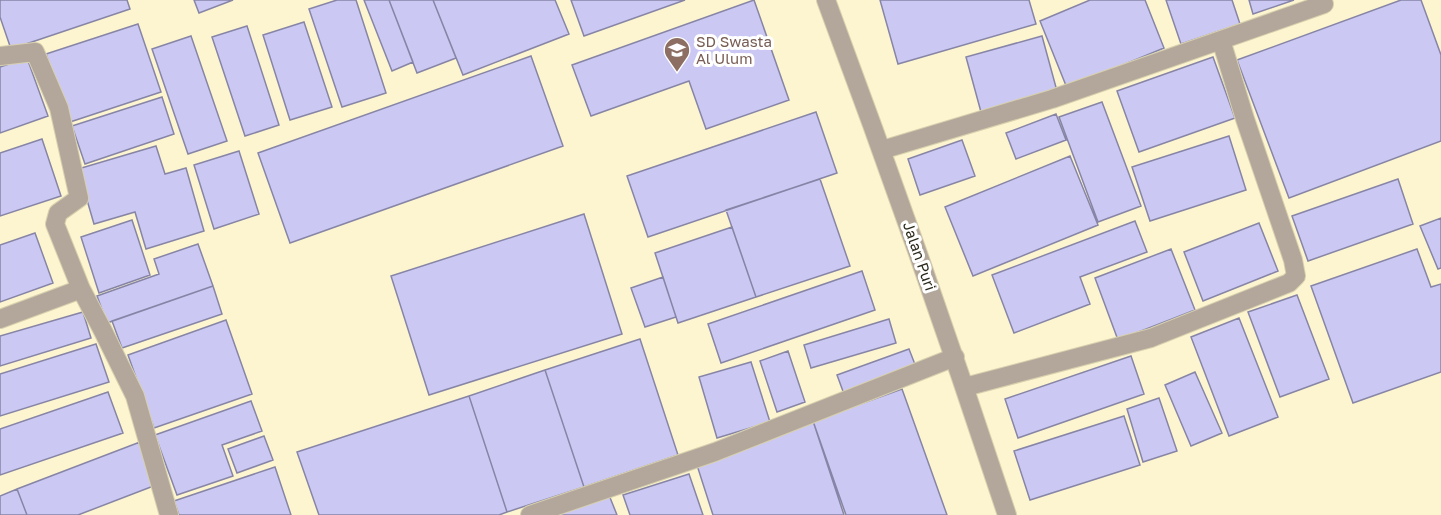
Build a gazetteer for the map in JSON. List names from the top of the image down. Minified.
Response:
{"streets":{"street":["Jalan Puri"]},"places":{"school or university":["SD Swasta Al Ulum"]}}
